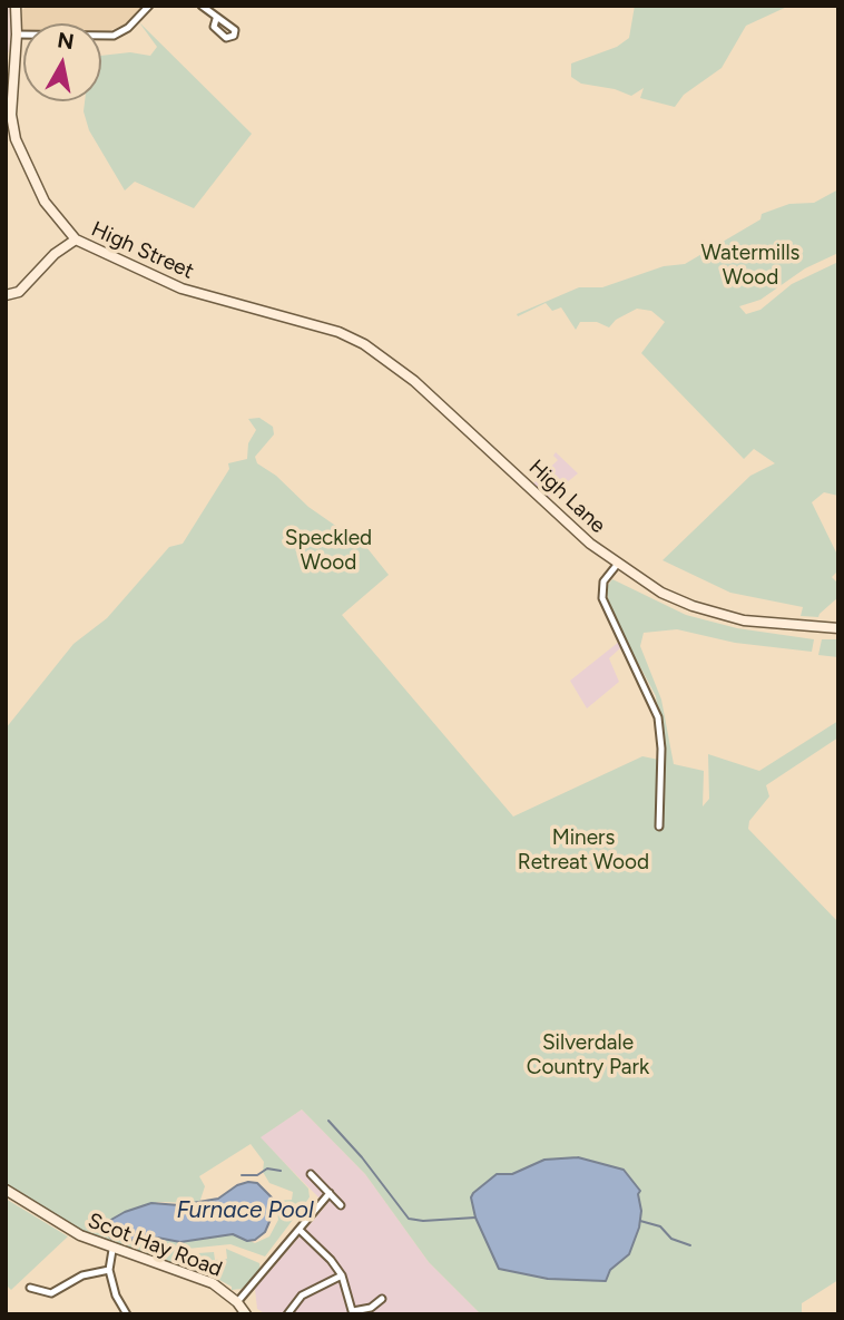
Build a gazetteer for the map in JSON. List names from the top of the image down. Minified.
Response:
{"streets":{"main road":["High Street","High Lane","Scot Hay Road"]},"crossings":[["High Street","High Lane"]],"water":["Furnace Pool"],"parks":["Watermills Wood","Speckled Wood","Miners Retreat Wood","Silverdale Country Park"],"north":"top"}
